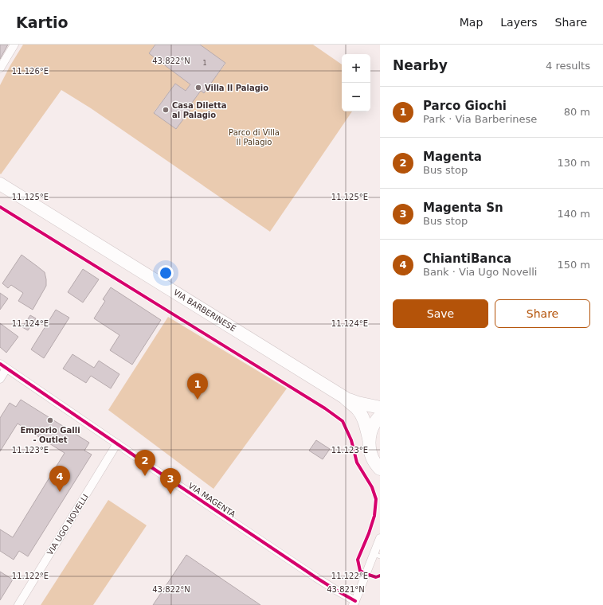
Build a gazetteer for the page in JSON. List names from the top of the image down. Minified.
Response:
{"streets":{"main road":["VIA BARBERINESE"],"street":["VIA MAGENTA","VIA UGO NOVELLI"]},"crossings":[["VIA MAGENTA","VIA UGO NOVELLI"]],"parks":["Parco di Villa Il Palagio"],"places":["Villa Il Palagio","Casa Diletta al Palagio","Emporio Galli - Outlet"],"house_numbers":["1"],"page":{"header":"Kartio","nav":["Map","Layers","Share"],"heading":["Nearby","4 results"],"map_buttons":["+","−"],"list":[{"mark":"1","name":"Parco Giochi","note":"Park · Via Barberinese","value":"80 m"},{"mark":"2","name":"Magenta","note":"Bus stop","value":"130 m"},{"mark":"3","name":"Magenta Sn","note":"Bus stop","value":"140 m"},{"mark":"4","name":"ChiantiBanca","note":"Bank · Via Ugo Novelli","value":"150 m"}],"buttons":["Save","Share"],"pins":["1","2","4","3"]},"coordinates":["43.822°N","11.126°E","11.125°E","11.124°E","11.123°E","11.122°E","43.821°N"]}
